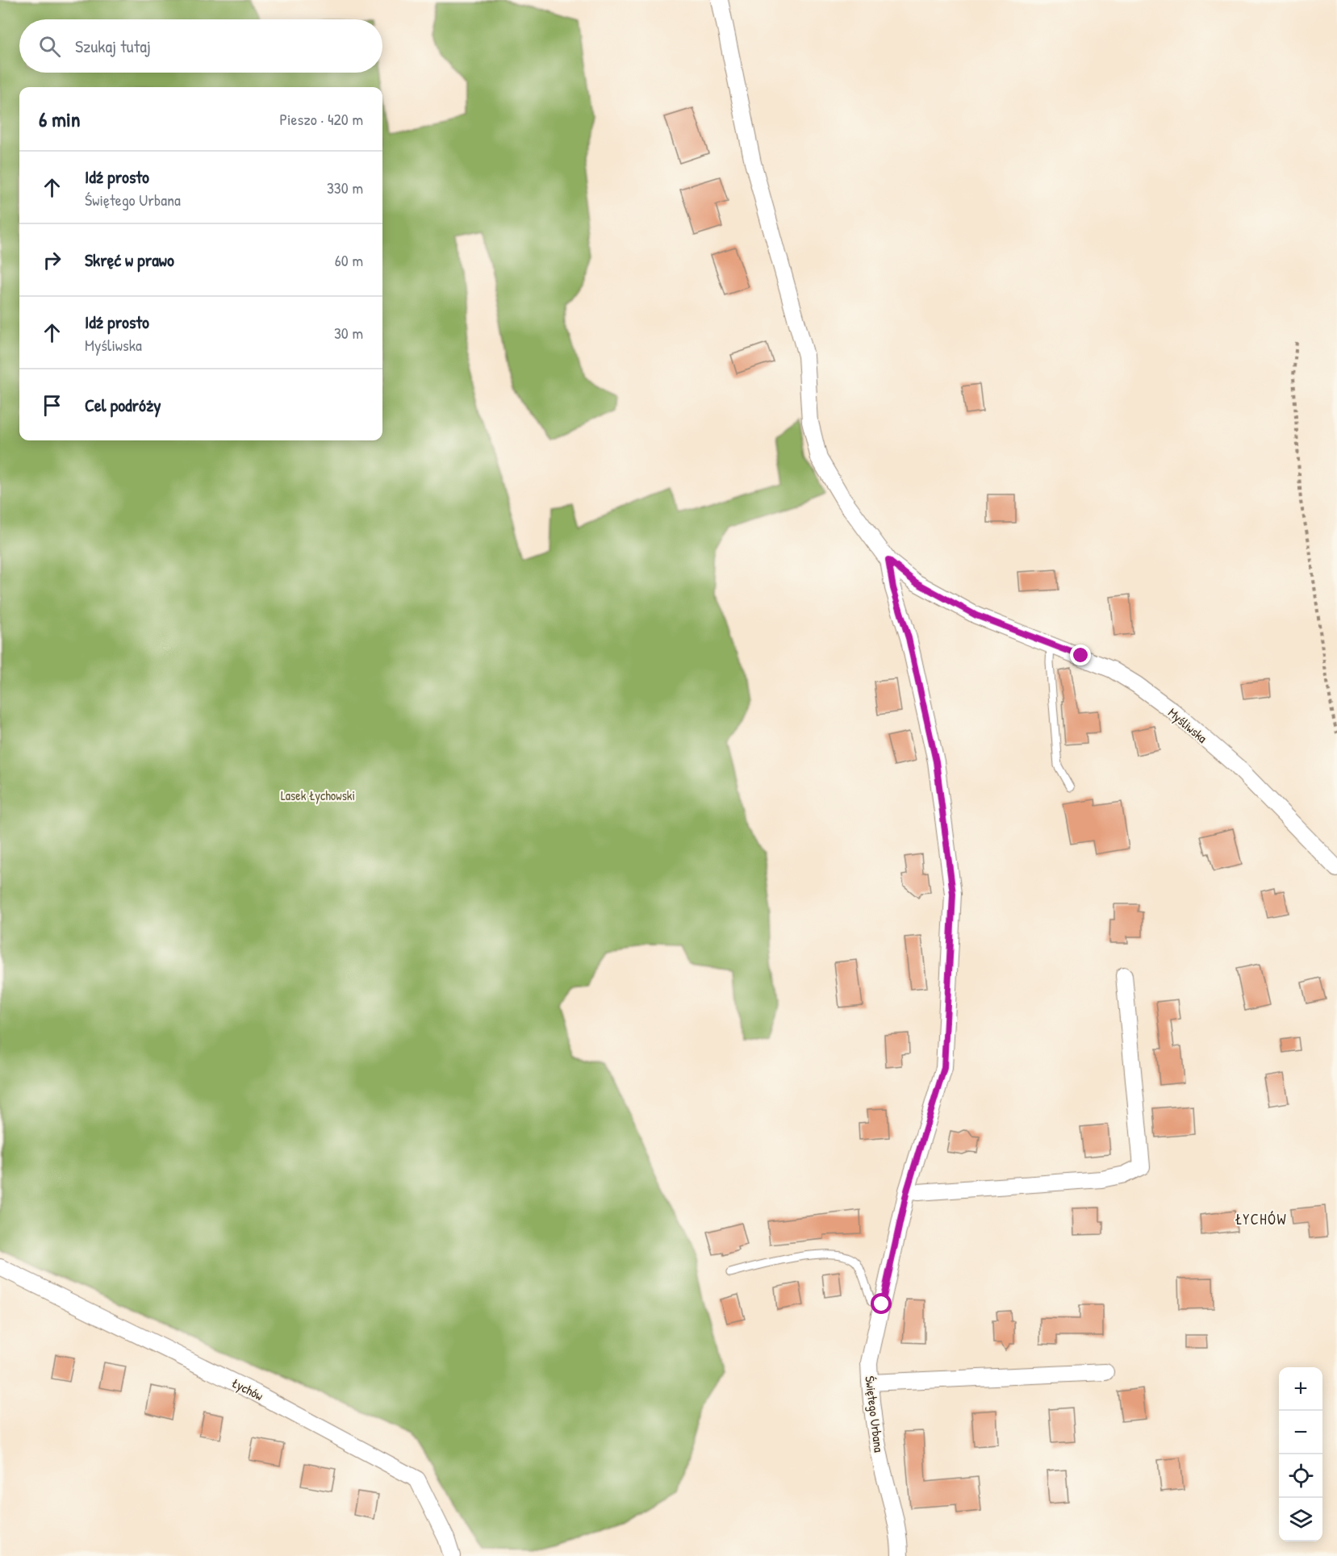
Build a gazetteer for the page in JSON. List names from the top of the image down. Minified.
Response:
{"streets":{"street":["Myśliwska","Łychów","Świętego Urbana"]},"crossings":[["Myśliwska","Świętego Urbana"]],"districts":["ŁYCHÓW"],"parks":["Lasek Łychowski"],"page":{"search":"Szukaj tutaj","heading":["6 min","Pieszo · 420 m"],"list":[["Idź prosto","Świętego Urbana","330 m"],["Skręć w prawo","60 m"],["Idź prosto","Myśliwska","30 m"],"Cel podróży"],"map_buttons":["+","−"]}}
